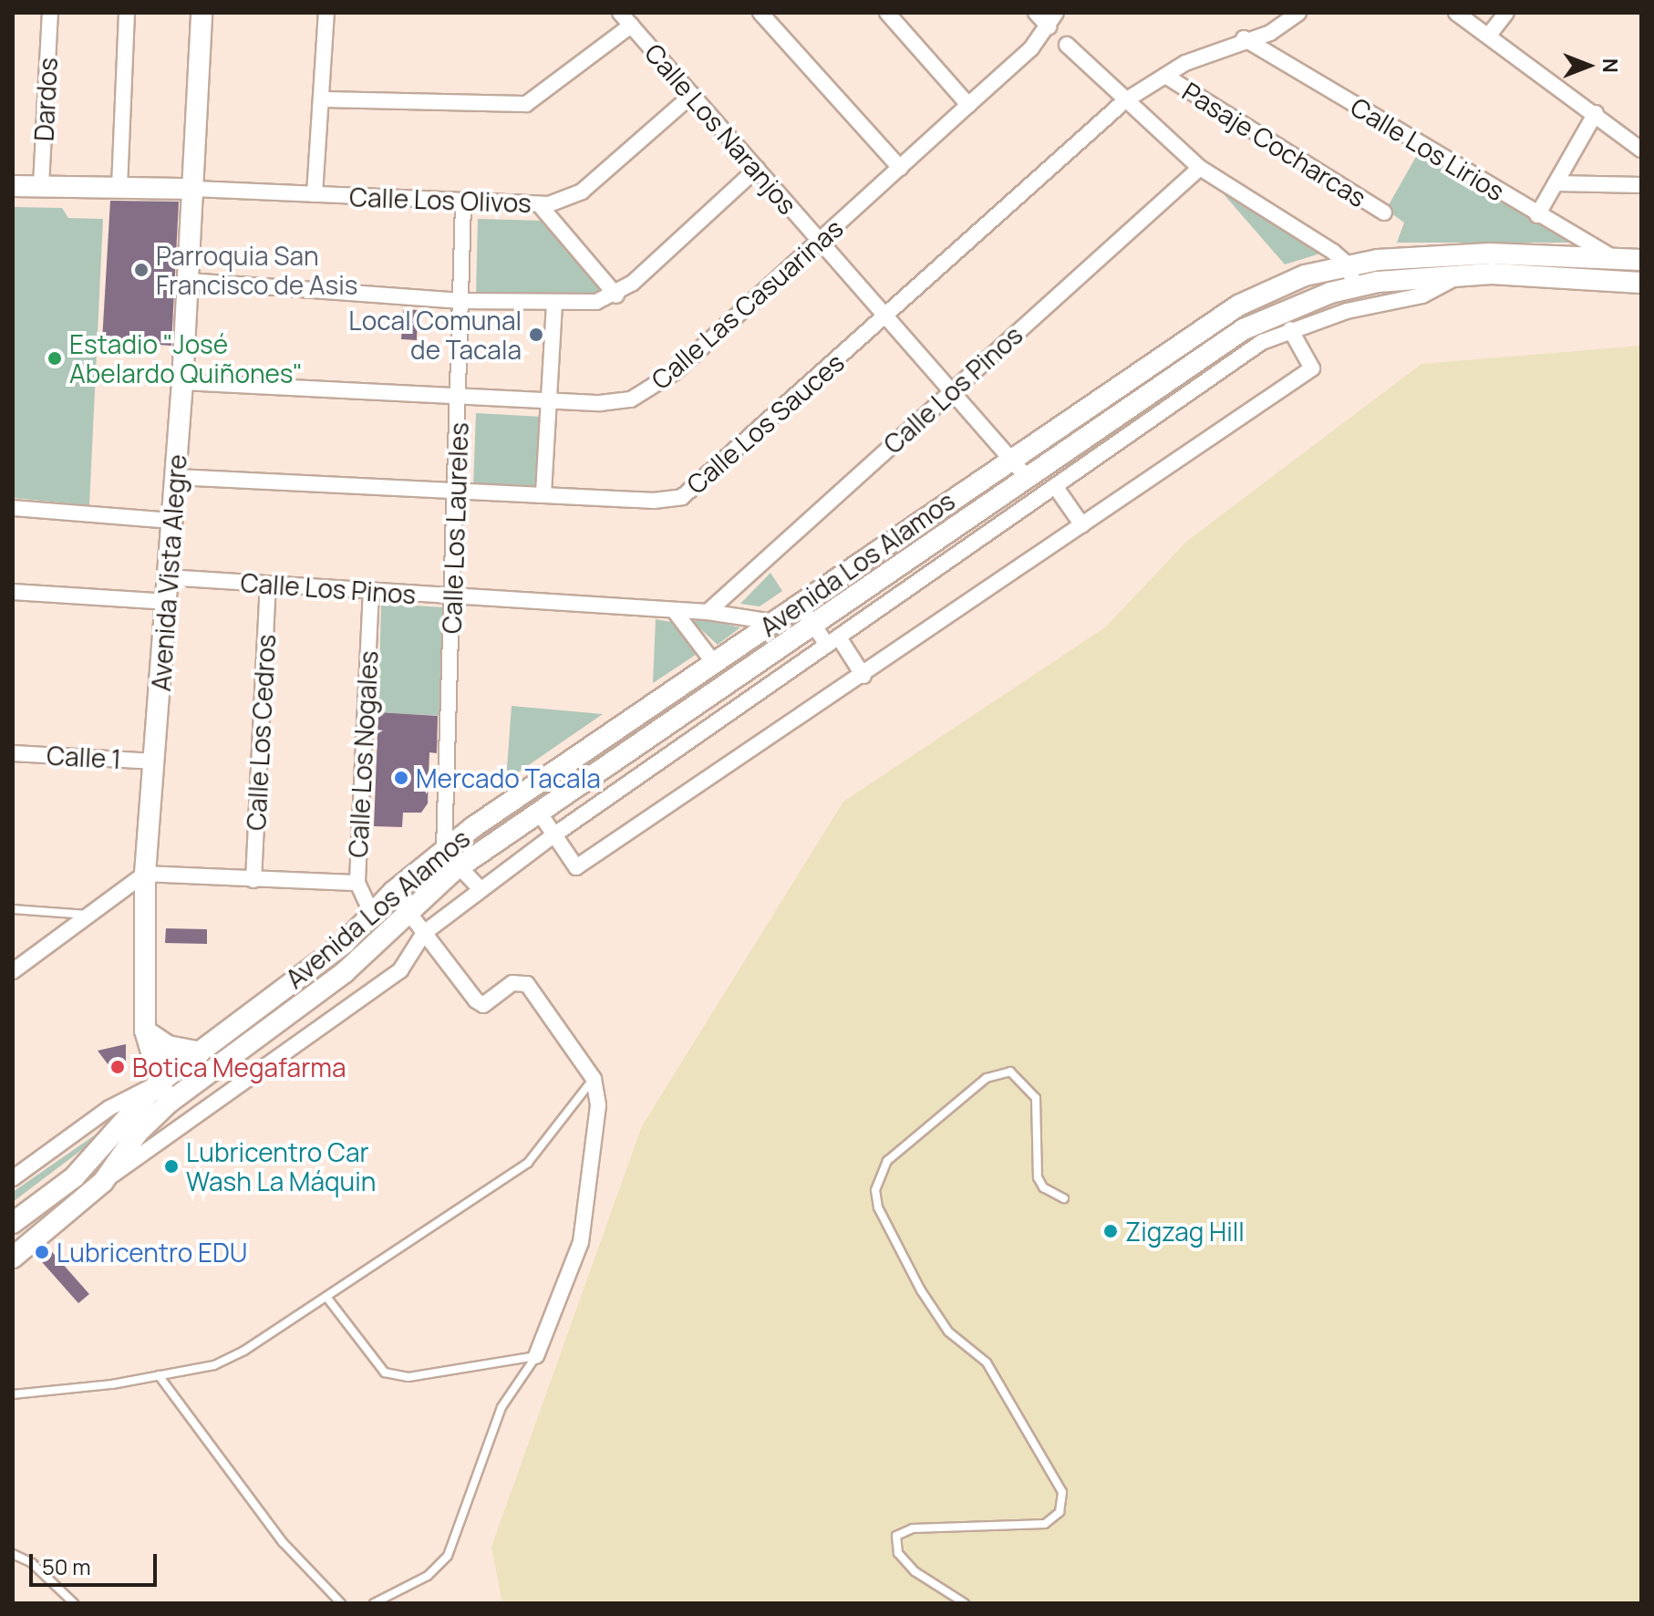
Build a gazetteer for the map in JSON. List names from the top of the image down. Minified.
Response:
{"streets":{"main road":["Avenida Los Alamos","Avenida Vista Alegre"],"street":["Dardos","Calle Los Naranjos","Pasaje Cocharcas","Calle Los Lirios","Calle Los Olivos","Calle Las Casuarinas","Calle Los Pinos","Calle Los Sauces","Calle Los Laureles","Calle Los Cedros","Calle Los Nogales","Calle 1"]},"crossings":[["Calle Los Naranjos","Calle Los Olivos"],["Calle Los Naranjos","Calle Las Casuarinas"],["Calle Los Naranjos","Calle Los Pinos"],["Calle Los Naranjos","Calle Los Sauces"],["Calle Los Naranjos","Avenida Los Alamos"],["Pasaje Cocharcas","Calle Los Sauces"],["Calle Los Lirios","Calle Los Sauces"],["Calle Los Lirios","Avenida Los Alamos"],["Calle Los Olivos","Calle Los Laureles"],["Calle Los Olivos","Avenida Vista Alegre"],["Calle Las Casuarinas","Calle Los Laureles"],["Calle Las Casuarinas","Avenida Vista Alegre"],["Calle Los Pinos","Calle Los Laureles"],["Calle Los Pinos","Avenida Los Alamos"],["Calle Los Pinos","Avenida Vista Alegre"],["Calle Los Pinos","Calle Los Cedros"],["Calle Los Pinos","Calle Los Nogales"],["Calle Los Sauces","Calle Los Laureles"],["Calle Los Sauces","Avenida Vista Alegre"],["Calle Los Laureles","Avenida Los Alamos"],["Avenida Los Alamos","Avenida Vista Alegre"],["Avenida Los Alamos","Calle Los Nogales"],["Avenida Vista Alegre","Calle 1"]],"places":["Parroquia San Francisco de Asis","Local Comunal de Tacala","Estadio \"José Abelardo Quiñones\"","Mercado Tacala","Botica Megafarma","Lubricentro Car Wash La Máquin","Zigzag Hill","Lubricentro EDU"],"scale_bar":"50 m","north":"right"}
